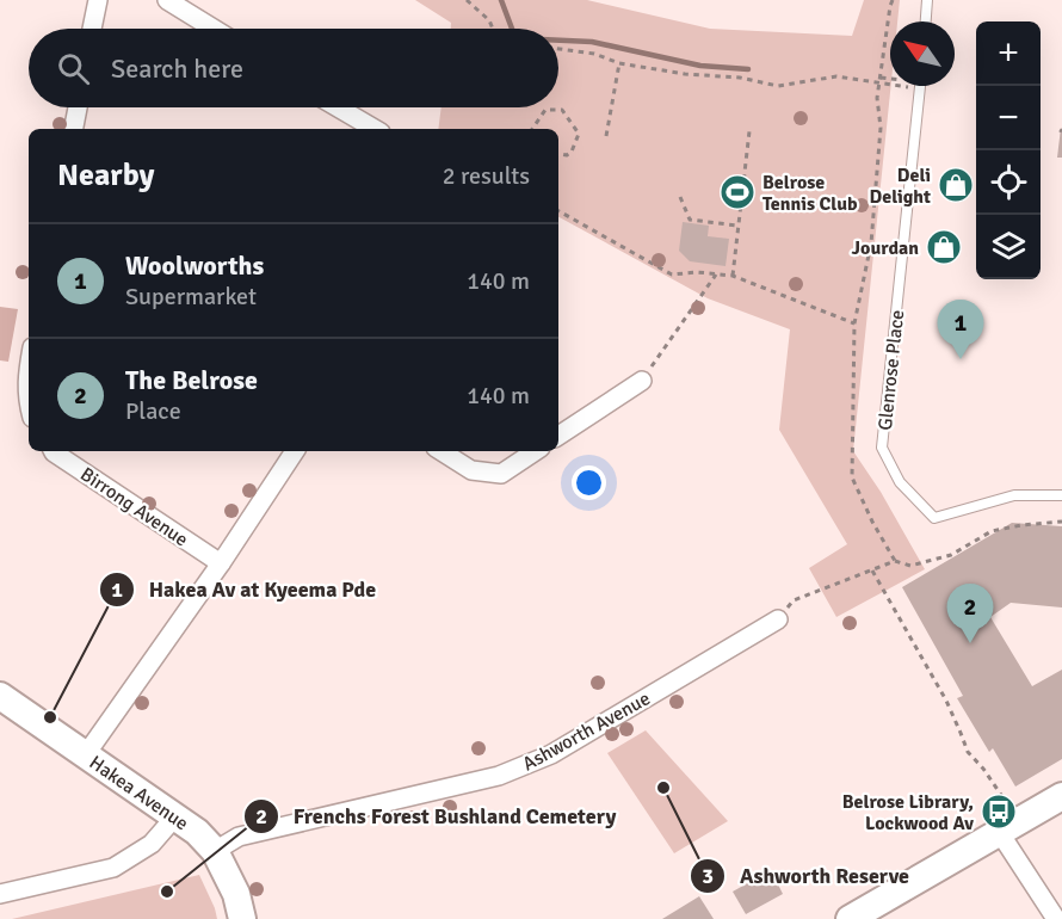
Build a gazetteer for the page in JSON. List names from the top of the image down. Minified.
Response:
{"streets":{"street":["Birrong Avenue","Ashworth Avenue","Hakea Avenue"],"lane":["Glenrose Place"]},"crossings":[["Ashworth Avenue","Hakea Avenue"]],"places":{"shop":["Deli Delight","Jourdan"],"sports":["Belrose Tennis Club"],"other":["Hakea Av at Kyeema Pde","Ashworth Reserve","Frenchs Forest Bushland Cemetery"],"bus stop":["Belrose Library, Lockwood Av"]},"north":"top left","page":{"map_buttons":["+","−"],"search":"Search here","heading":["Nearby","2 results"],"list":[{"mark":"1","name":"Woolworths","note":"Supermarket","value":"140 m"},{"mark":"2","name":"The Belrose","note":"Place","value":"140 m"}],"pins":["1","2"]}}
